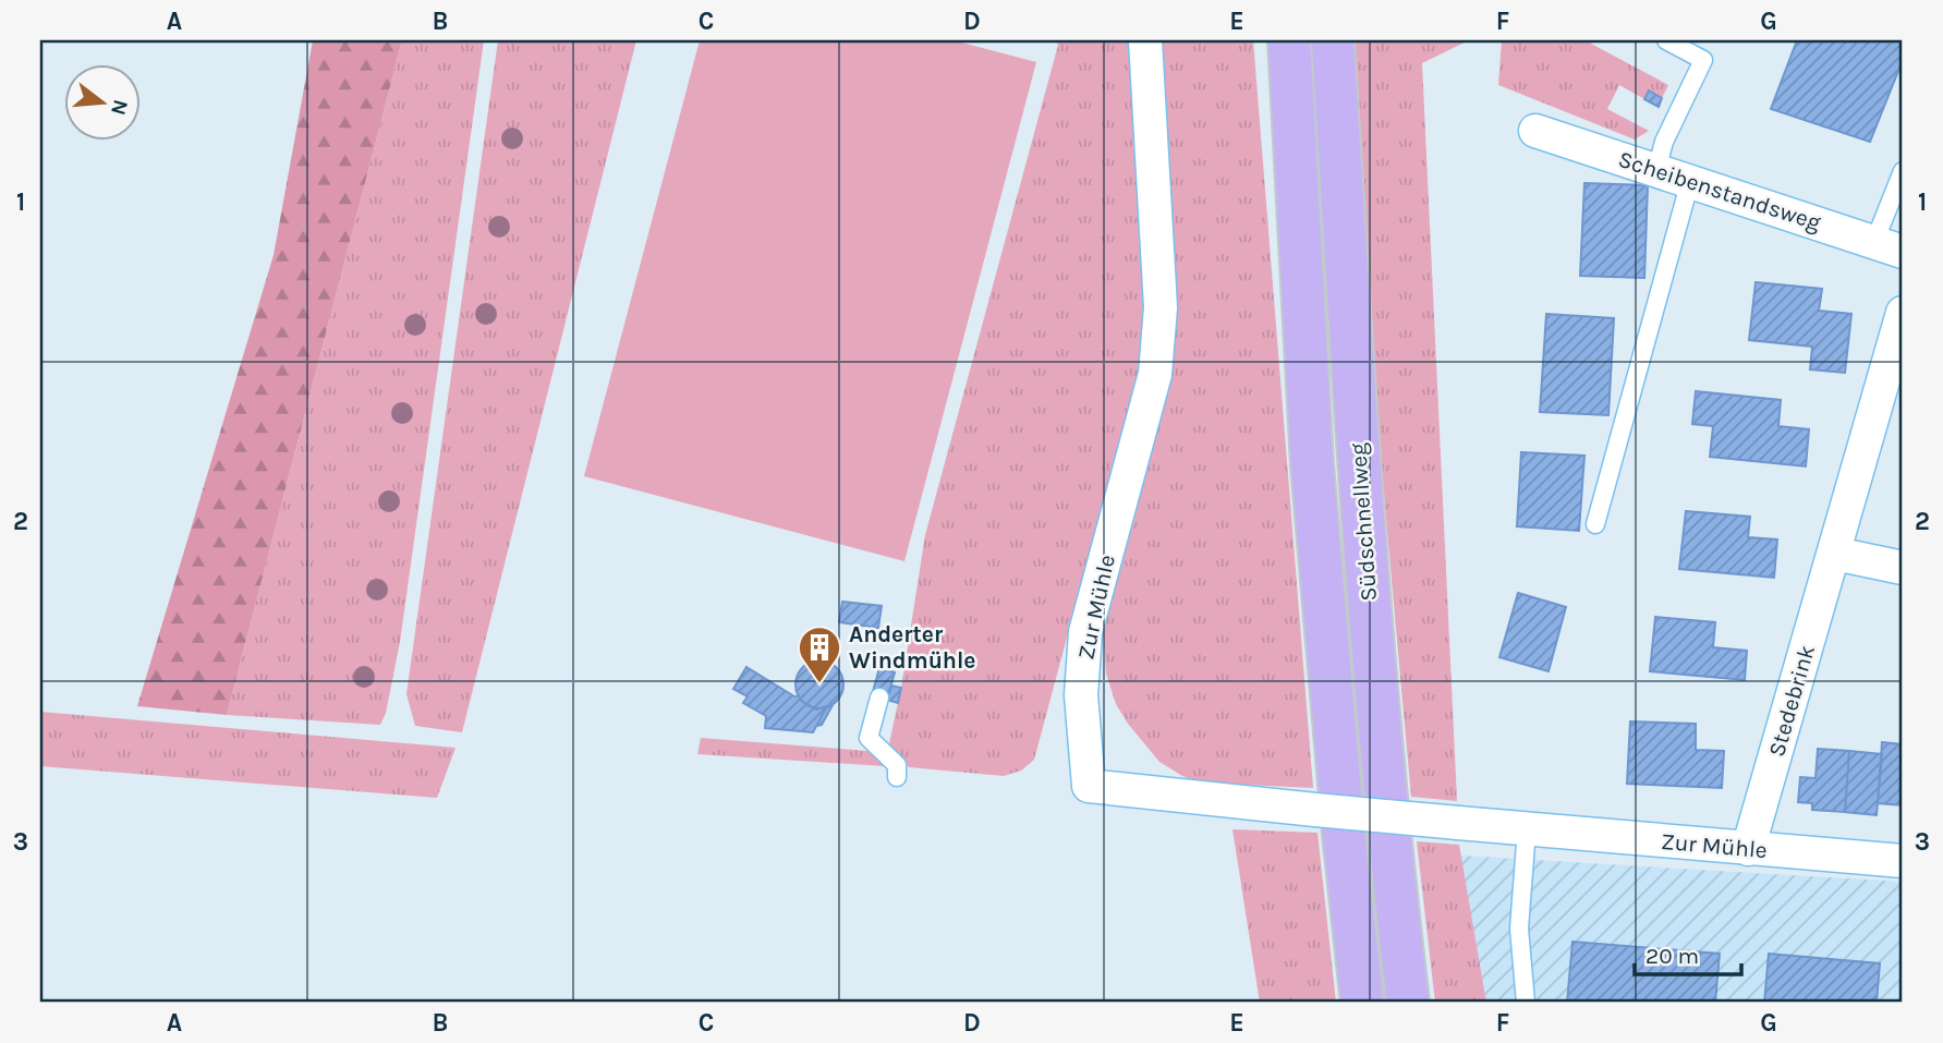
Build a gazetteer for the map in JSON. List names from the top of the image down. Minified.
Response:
{"streets":{"highway":["Südschnellweg"],"street":["Scheibenstandsweg","Zur Mühle","Stedebrink"]},"crossings":[["Zur Mühle","Stedebrink"]],"places":{"building":["Anderter Windmühle"]},"scale_bar":"20 m","north":"right","grid":{"columns":["A","B","C","D","E","F","G"],"rows":["1","2","3"]}}
